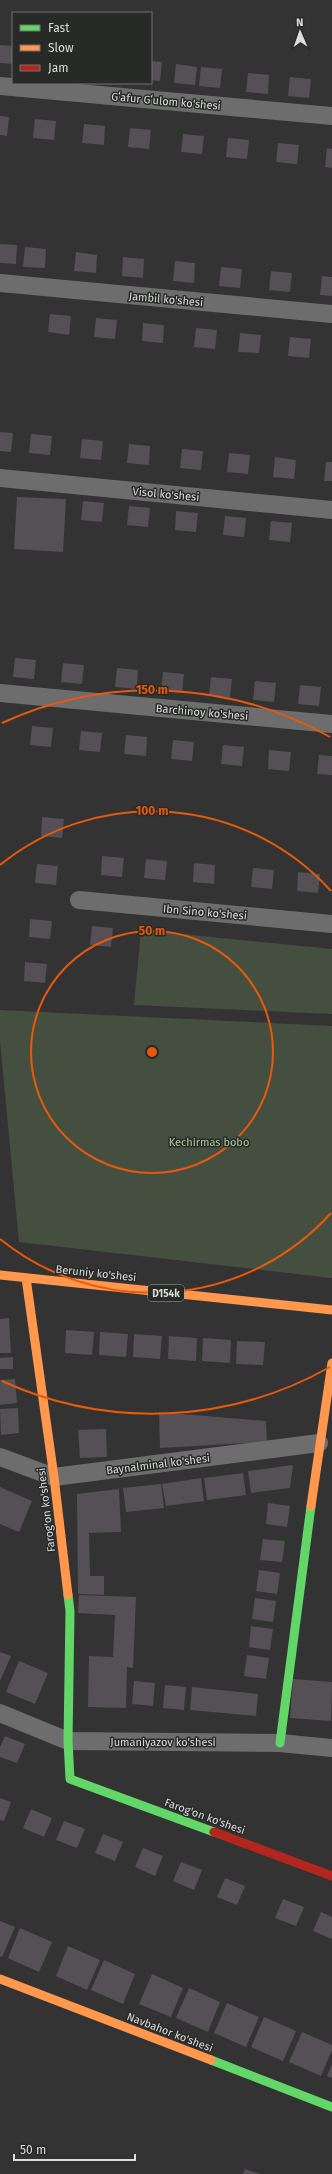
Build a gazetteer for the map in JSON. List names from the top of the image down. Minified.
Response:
{"streets":{"street":["Gʻafur Gʻulom ko'shesi","Jambil ko'shesi","Visol ko'shesi","Barchinoy ko'shesi","Ibn Sino ko'shesi","Beruniy ko'shesi","D154k","Baynalminal ko'shesi","Farog'on ko'shesi","Jumaniyazov ko'shesi","Navbahor ko'shesi"]},"crossings":[["Beruniy ko'shesi","Farog'on ko'shesi"],["Baynalminal ko'shesi","Farog'on ko'shesi"],["Farog'on ko'shesi","Jumaniyazov ko'shesi"]],"parks":["Kechirmas bobo"],"legend":["Fast","Slow","Jam"],"scale_bar":"50 m","north":"top","rings":["150 m","100 m","50 m"]}
